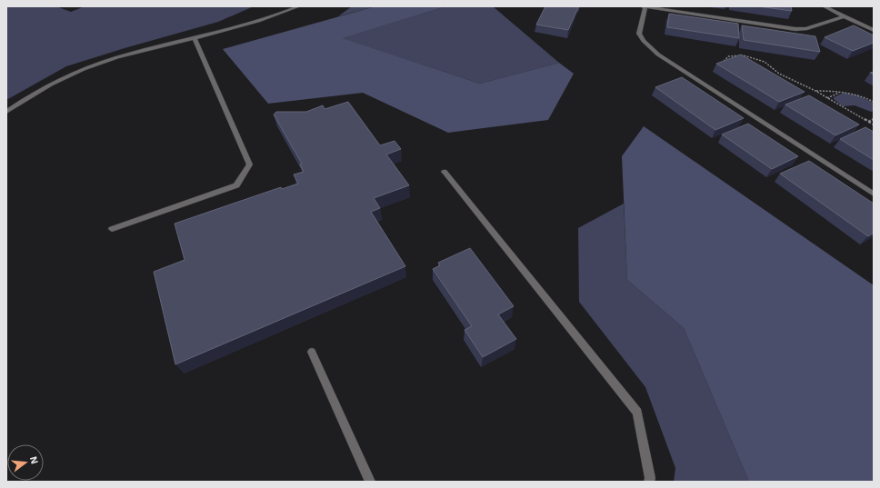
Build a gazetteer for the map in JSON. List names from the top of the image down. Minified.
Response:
{"north":"right"}
